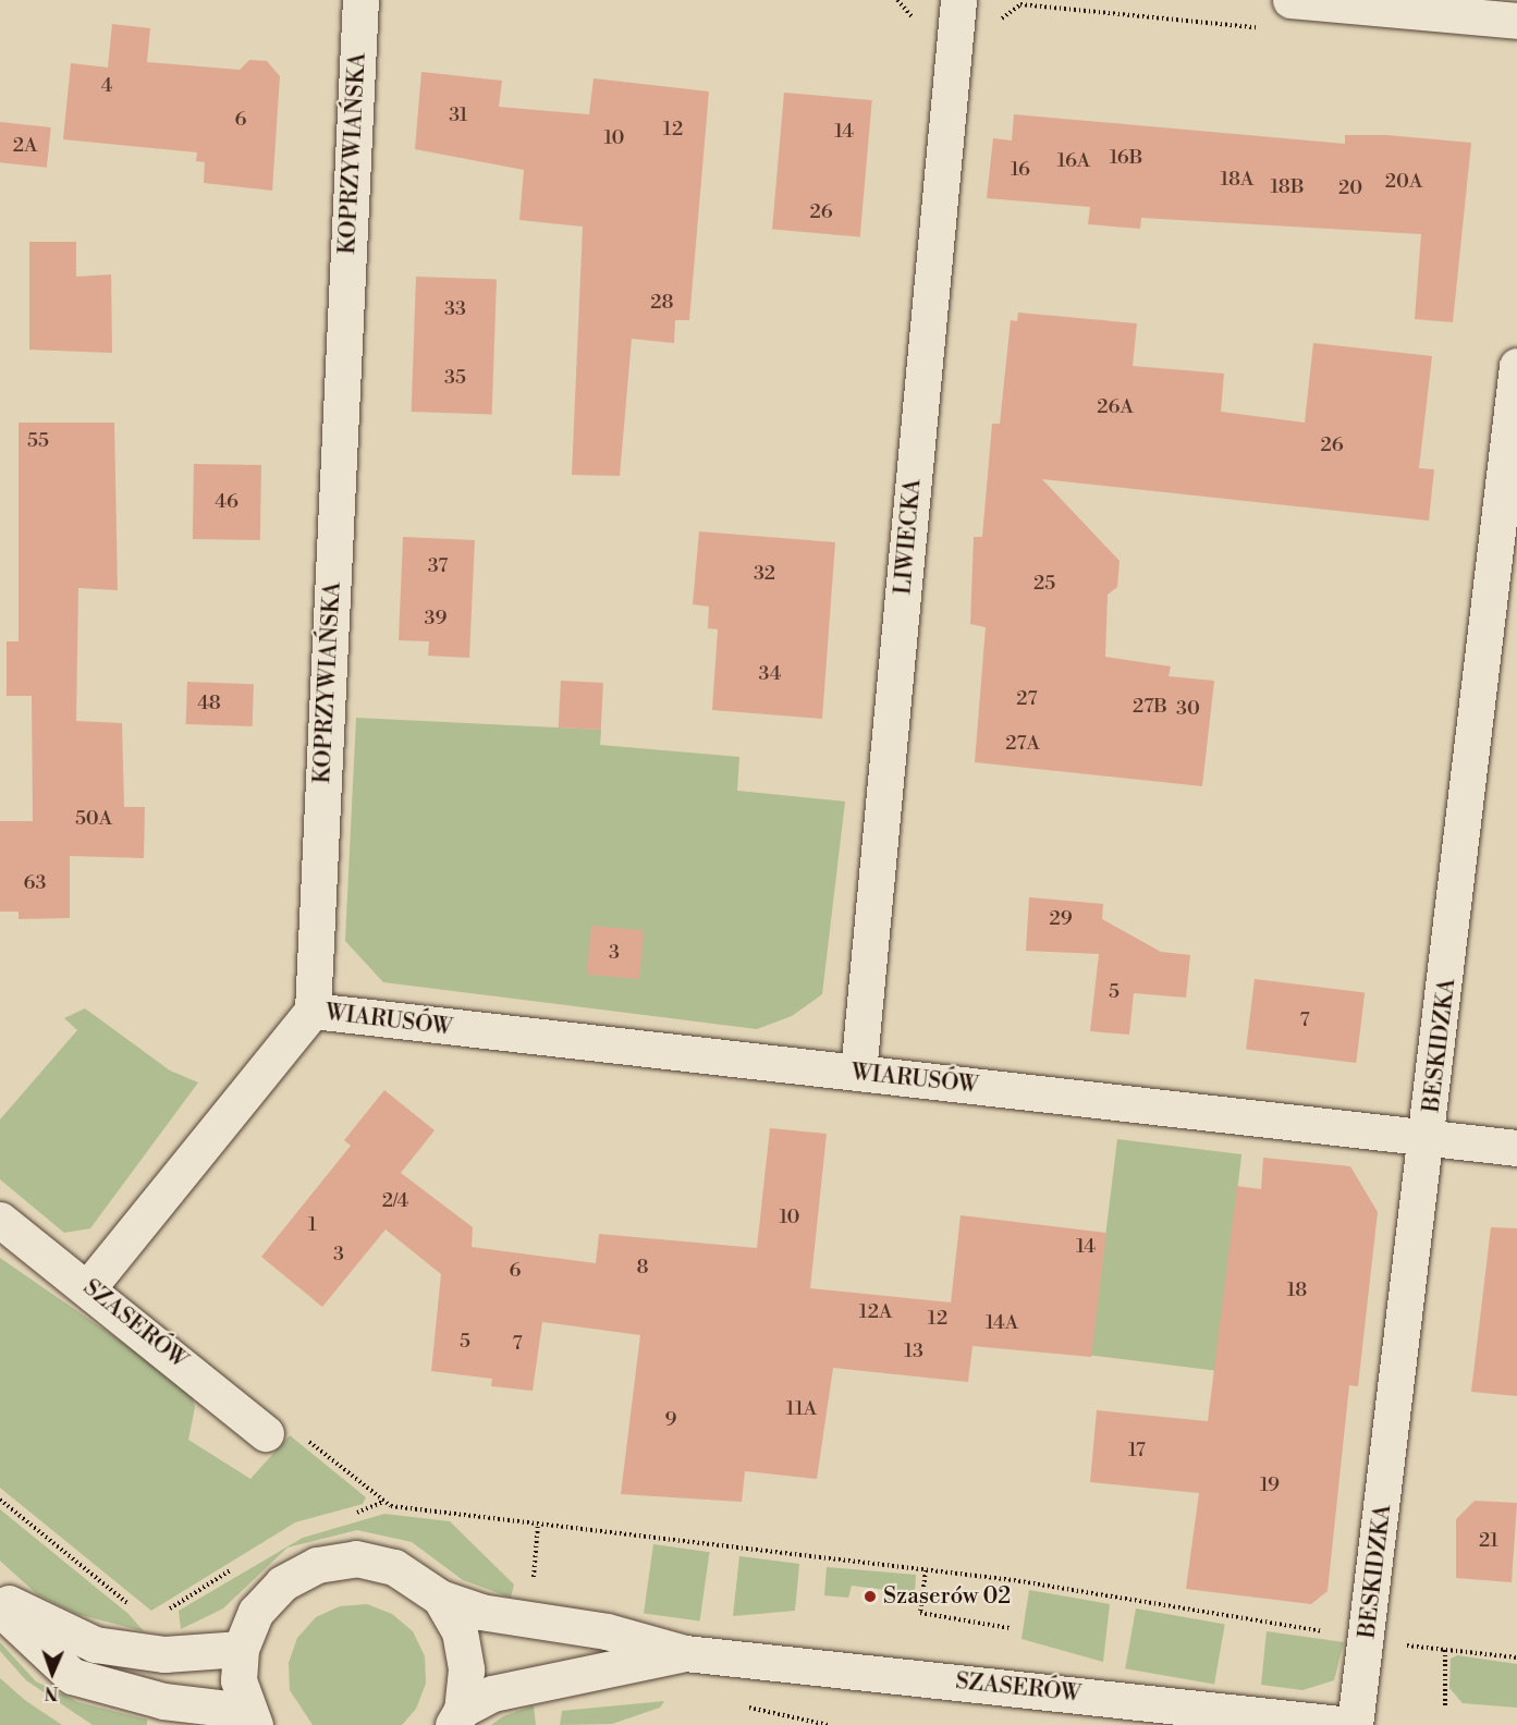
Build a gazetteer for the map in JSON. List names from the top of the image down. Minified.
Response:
{"streets":{"street":["KOPRZYWIAŃSKA","LIWIECKA","WIARUSÓW","BESKIDZKA","SZASERÓW"]},"crossings":[["KOPRZYWIAŃSKA","WIARUSÓW"],["LIWIECKA","WIARUSÓW"],["WIARUSÓW","BESKIDZKA"],["BESKIDZKA","SZASERÓW"]],"places":["Szaserów 02"],"house_numbers":["4","31","6","12","14","10","2A","16B","16A","16","18A","20A","18B","20","26","28","33","35","26A","55","26","46","37","32","25","39","34","27","48","27B","30","27A","50A","63","29","3","5","7","2/4","10","1","14","3","8","6","18","12A","12","14A","5","7","13","11A","9","17","19","21"],"north":"bottom"}
